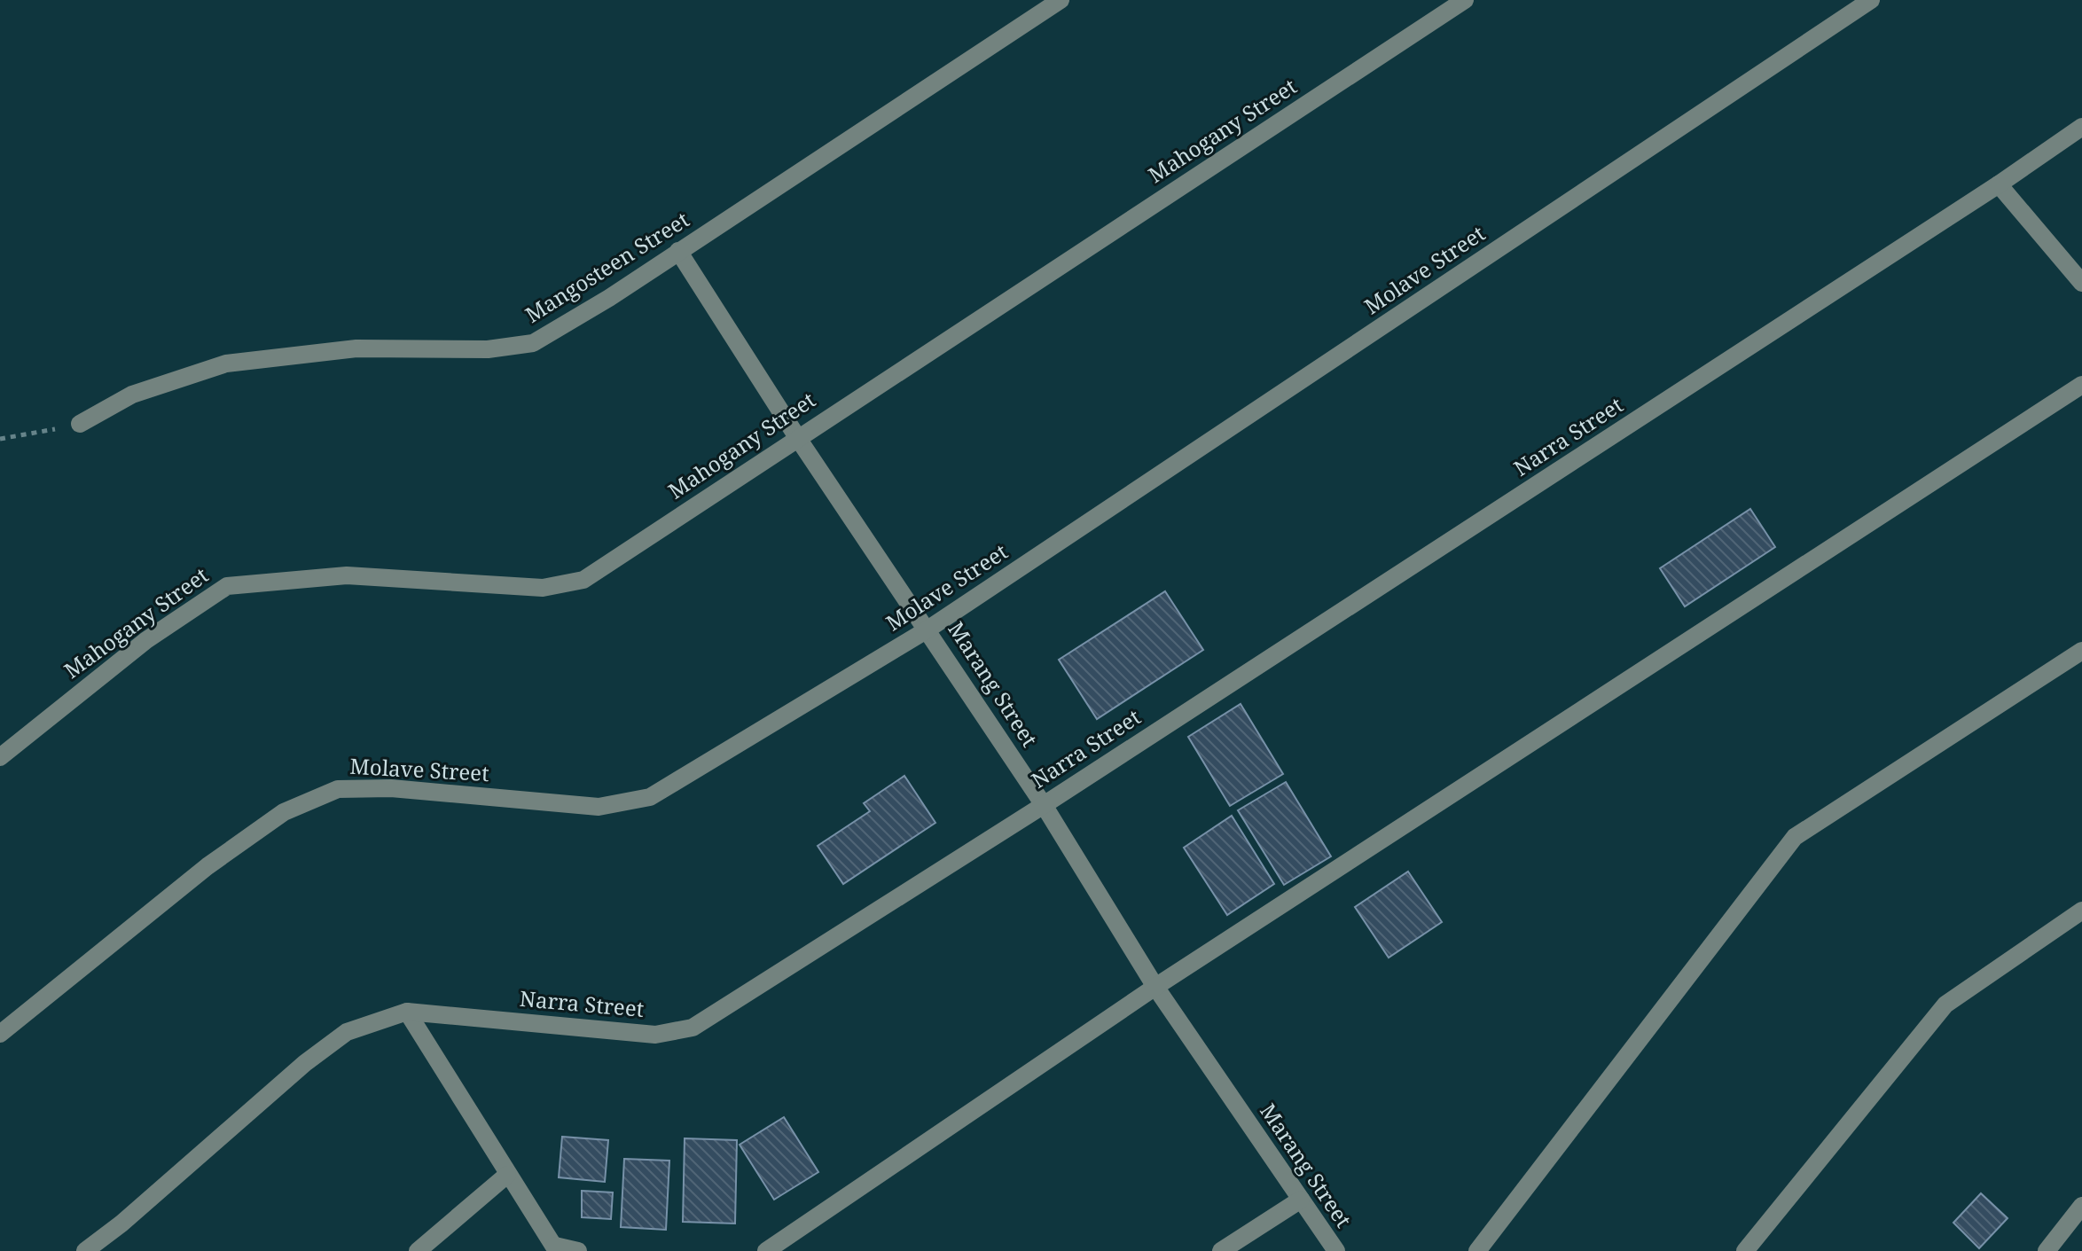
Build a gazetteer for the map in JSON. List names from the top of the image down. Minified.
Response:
{"streets":{"street":["Mahogany Street","Mangosteen Street","Molave Street","Narra Street","Marang Street"]},"crossings":[["Mahogany Street","Marang Street"],["Mangosteen Street","Marang Street"],["Molave Street","Marang Street"],["Narra Street","Marang Street"]]}
